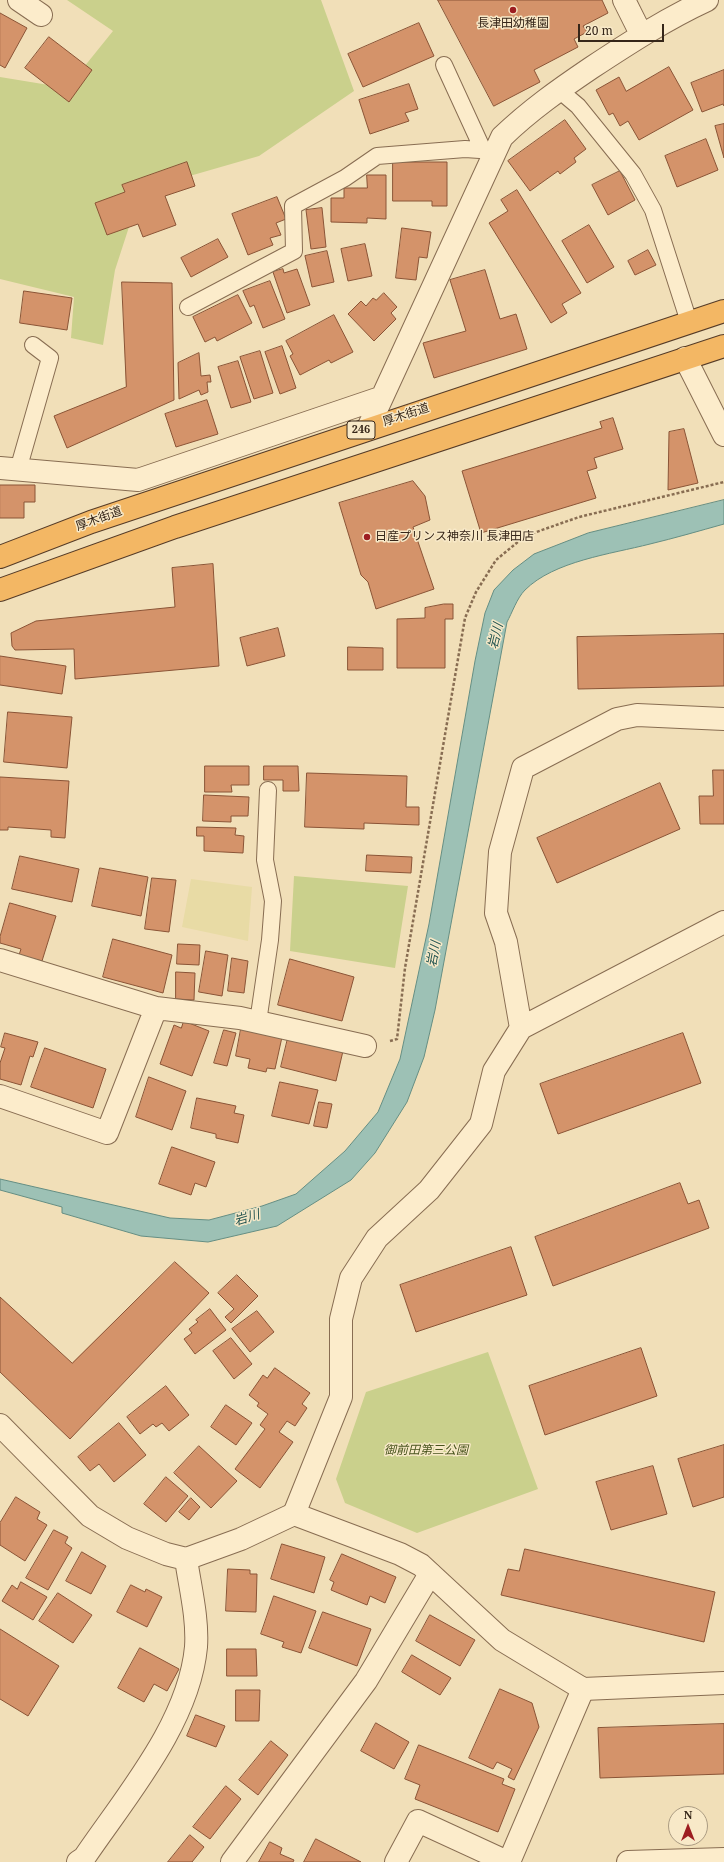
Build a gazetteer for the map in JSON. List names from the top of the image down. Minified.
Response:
{"streets":{"highway":["厚木街道","246"]},"water":["岩川"],"parks":["御前田第三公園"],"places":["長津田幼稚園","日産プリンス神奈川 長津田店"],"scale_bar":"20 m","north":"top"}
